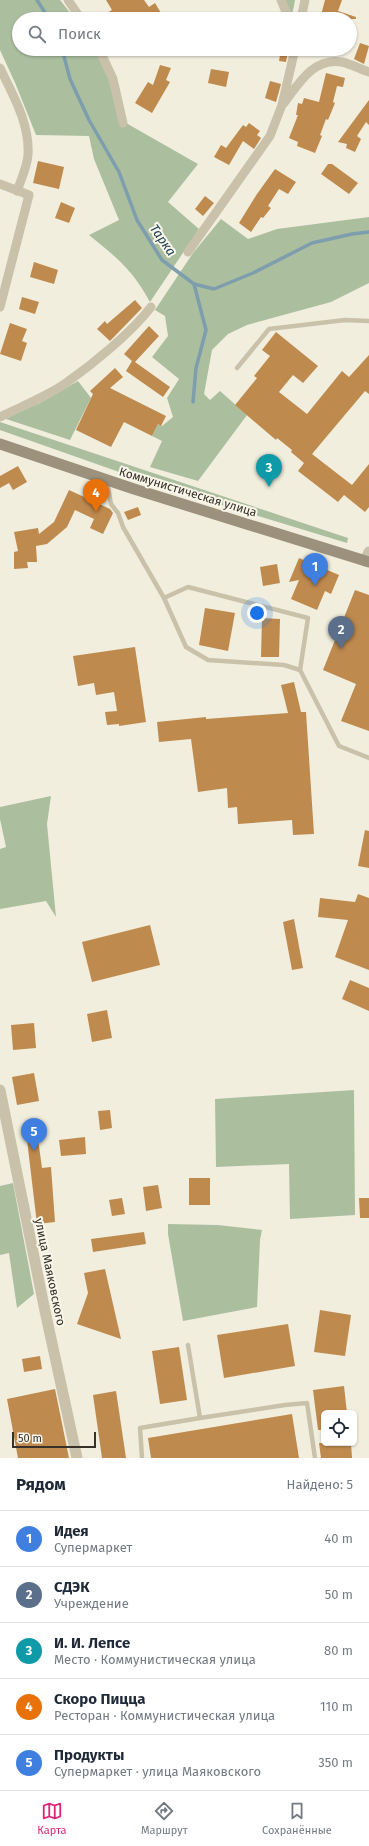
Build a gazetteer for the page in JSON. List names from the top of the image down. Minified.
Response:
{"streets":{"main road":["Коммунистическая улица"],"street":["улица Маяковского"]},"water":["Тарка"],"scale_bar":"50 m","page":{"search":"Поиск","pins":["3","4","1","2","5"],"scale":"50 m","heading":["Рядом","Найдено: 5"],"list":[{"mark":"1","name":"Идея","note":"Супермаркет","value":"40 m"},{"mark":"2","name":"СДЭК","note":"Учреждение","value":"50 m"},{"mark":"3","name":"И. И. Лепсе","note":"Место · Коммунистическая улица","value":"80 m"},{"mark":"4","name":"Скоро Пицца","note":"Ресторан · Коммунистическая улица","value":"110 m"},{"mark":"5","name":"Продукты","note":"Супермаркет · улица Маяковского","value":"350 m"}],"nav":["Карта","Маршрут","Сохранённые"]}}
